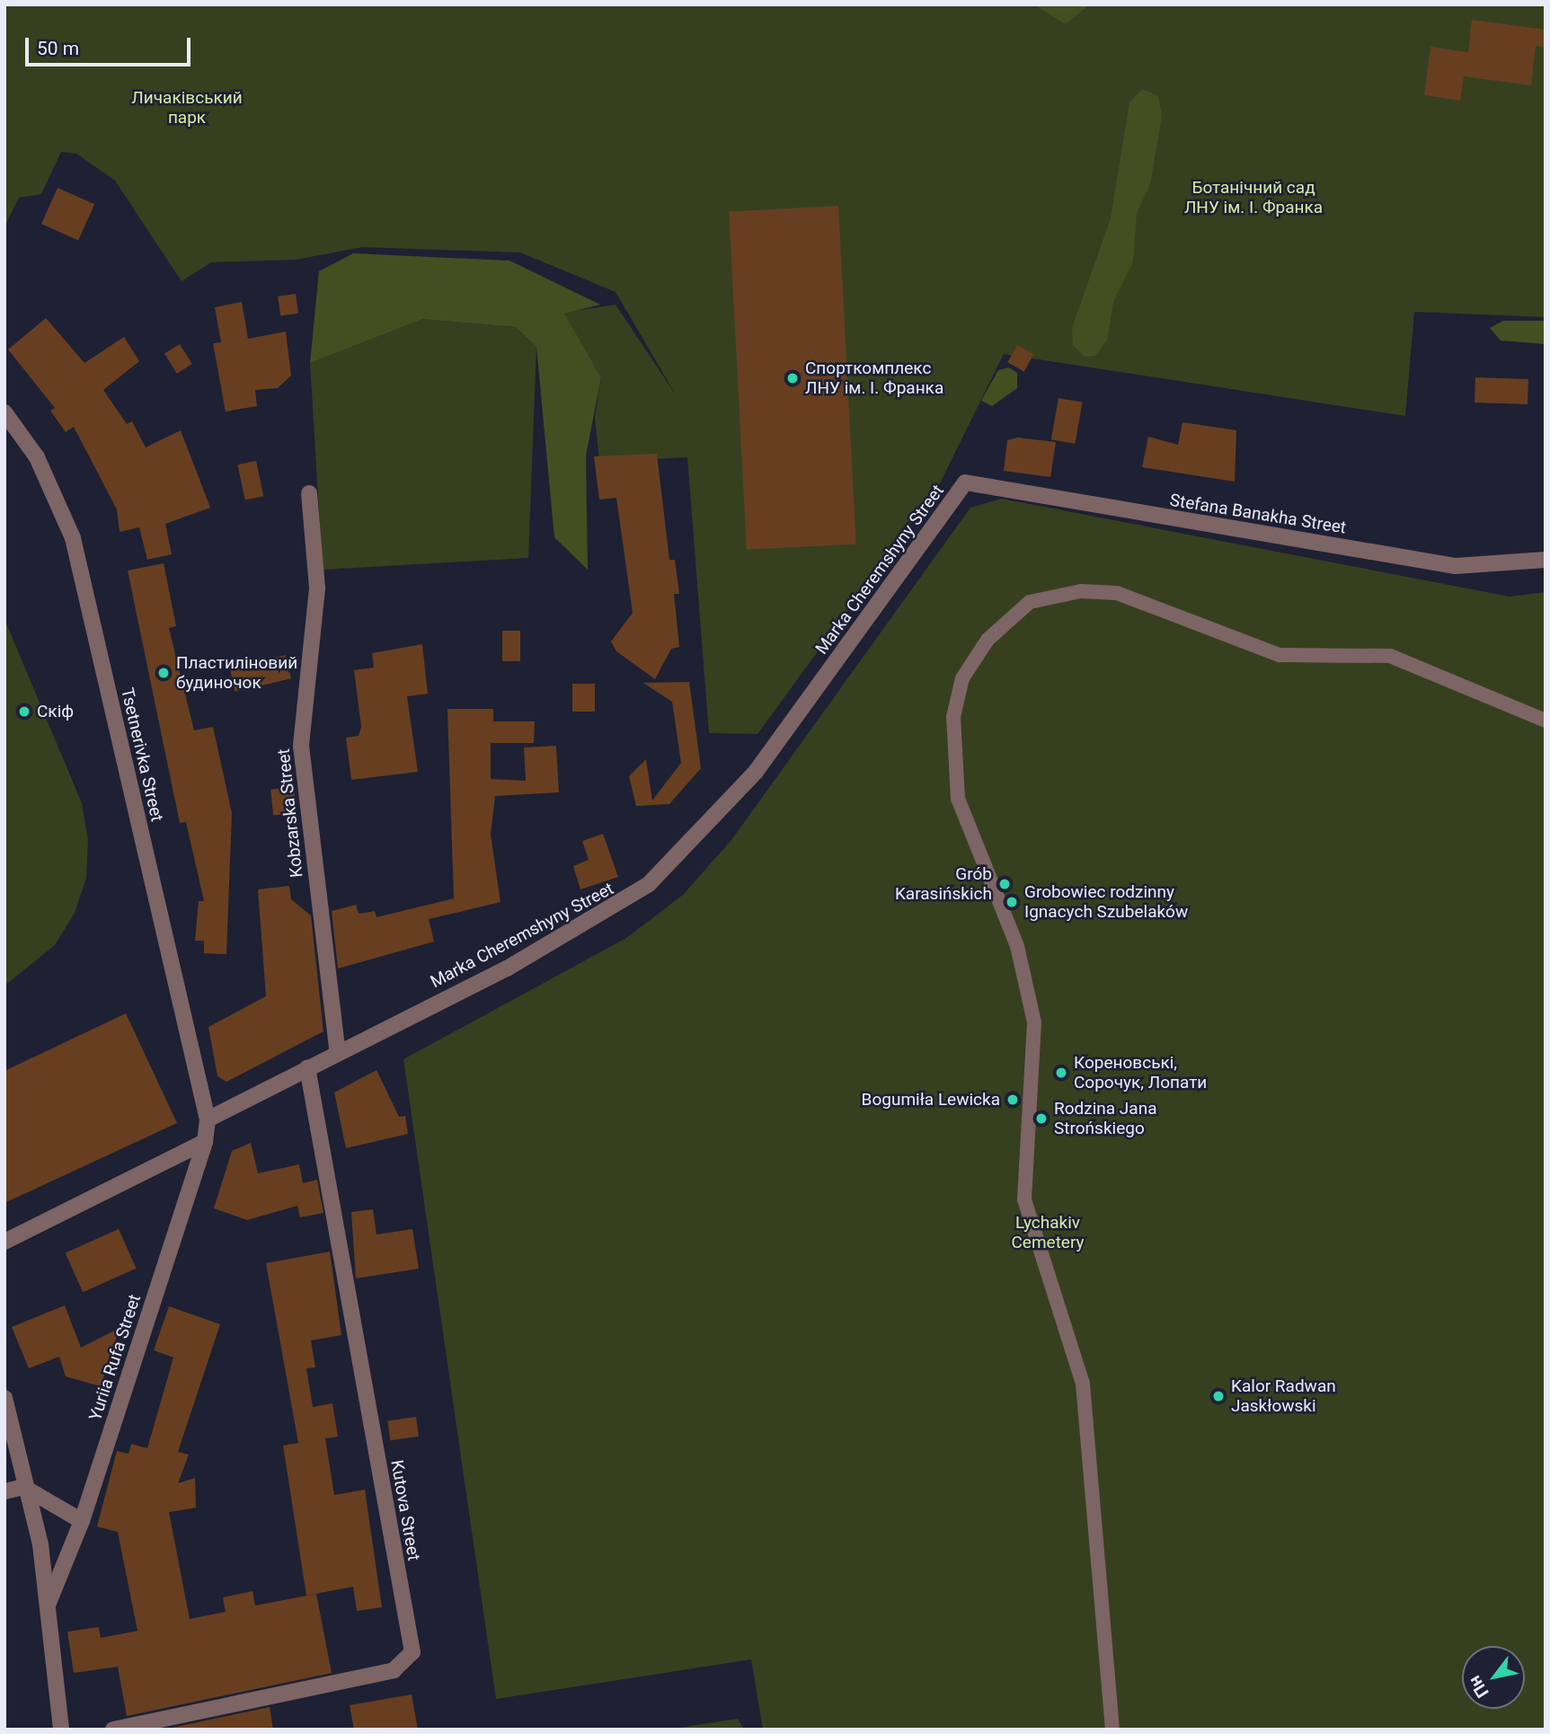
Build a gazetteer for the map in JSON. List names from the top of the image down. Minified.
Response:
{"streets":{"street":["Stefana Banakha Street","Marka Cheremshyny Street","Tsetnerivka Street","Kobzarska Street","Yuriia Rufa Street","Kutova Street"]},"crossings":[["Stefana Banakha Street","Marka Cheremshyny Street"],["Marka Cheremshyny Street","Tsetnerivka Street"],["Marka Cheremshyny Street","Kobzarska Street"],["Marka Cheremshyny Street","Kutova Street"]],"parks":["Личаківський парк","Ботанічний сад ЛНУ ім. І. Франка","Lychakiv Cemetery"],"places":["Спорткомплекс ЛНУ ім. І. Франка","Пластиліновий будиночок","Скіф","Grób Karasińskich","Grobowiec rodzinny Ignacych Szubelaków","Кореновські, Сорочук, Лопати","Bogumiła Lewicka","Rodzina Jana Strońskiego","Kalor Radwan Jaskłowski"],"scale_bar":"50 m","north":"bottom left"}
